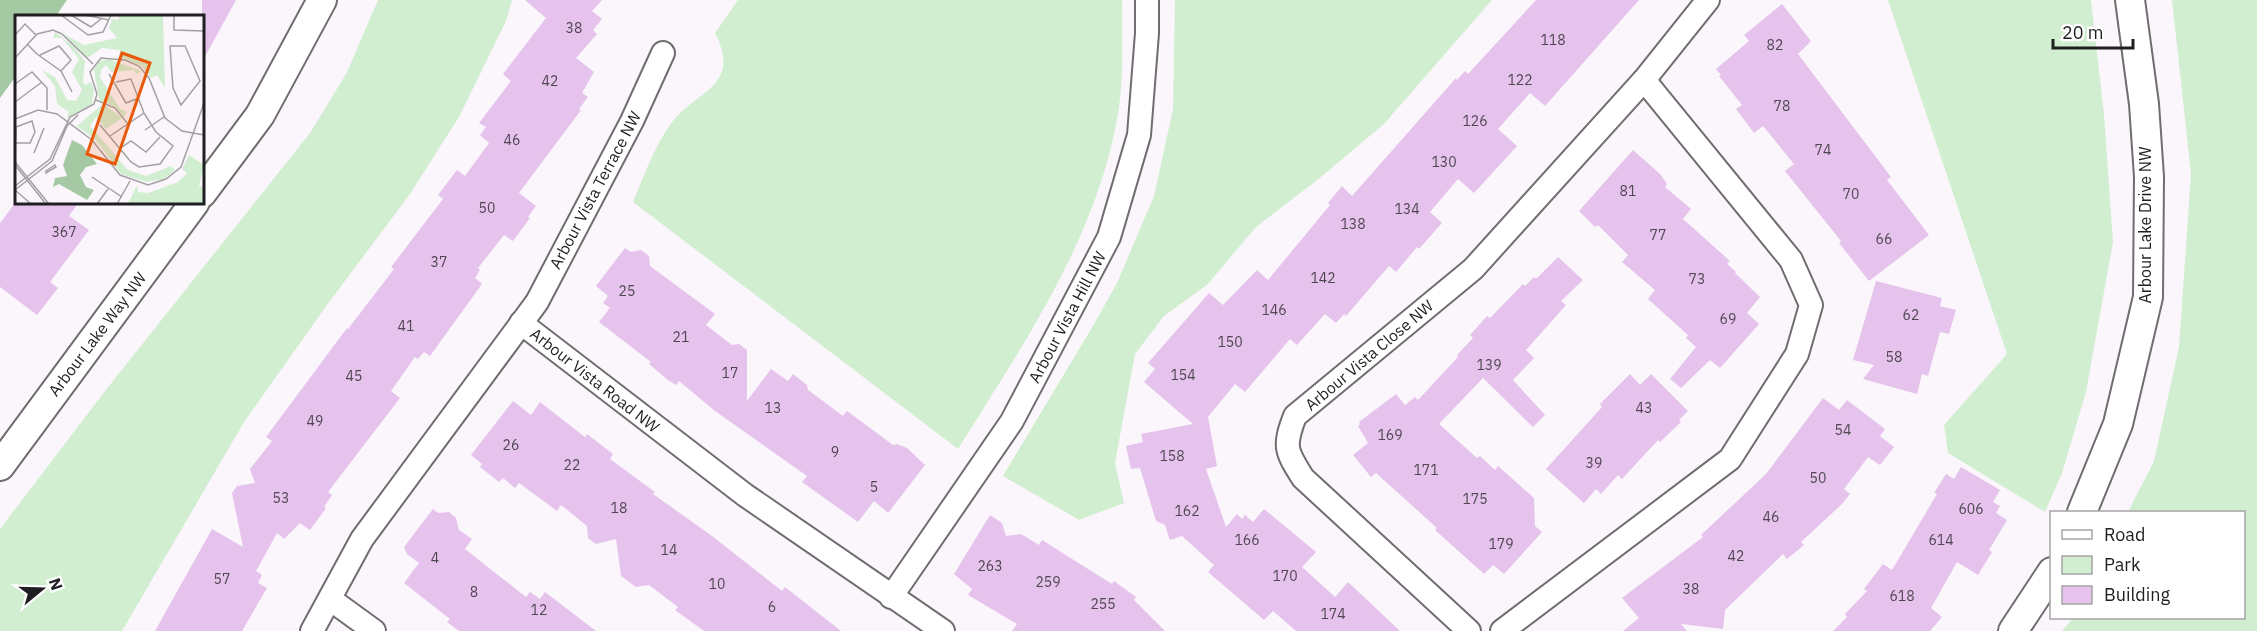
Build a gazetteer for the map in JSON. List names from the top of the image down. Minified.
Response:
{"streets":{"street":["Arbour Vista Terrace NW","Arbour Lake Drive NW","Arbour Vista Hill NW","Arbour Lake Way NW","Arbour Vista Close NW","Arbour Vista Road NW"]},"crossings":[["Arbour Vista Terrace NW","Arbour Vista Road NW"],["Arbour Vista Hill NW","Arbour Vista Road NW"]],"house_numbers":["38","118","82","122","42","78","126","46","74","130","81","70","50","134","138","367","77","66","37","142","73","25","146","62","69","41","21","150","58","139","17","154","45","13","43","49","54","169","26","9","158","39","22","171","50","5","53","175","18","606","162","46","166","614","179","14","42","4","263","170","57","259","10","38","8","618","255","6","12","174"],"legend":["Road","Park","Building"],"scale_bar":"20 m","north":"right"}
